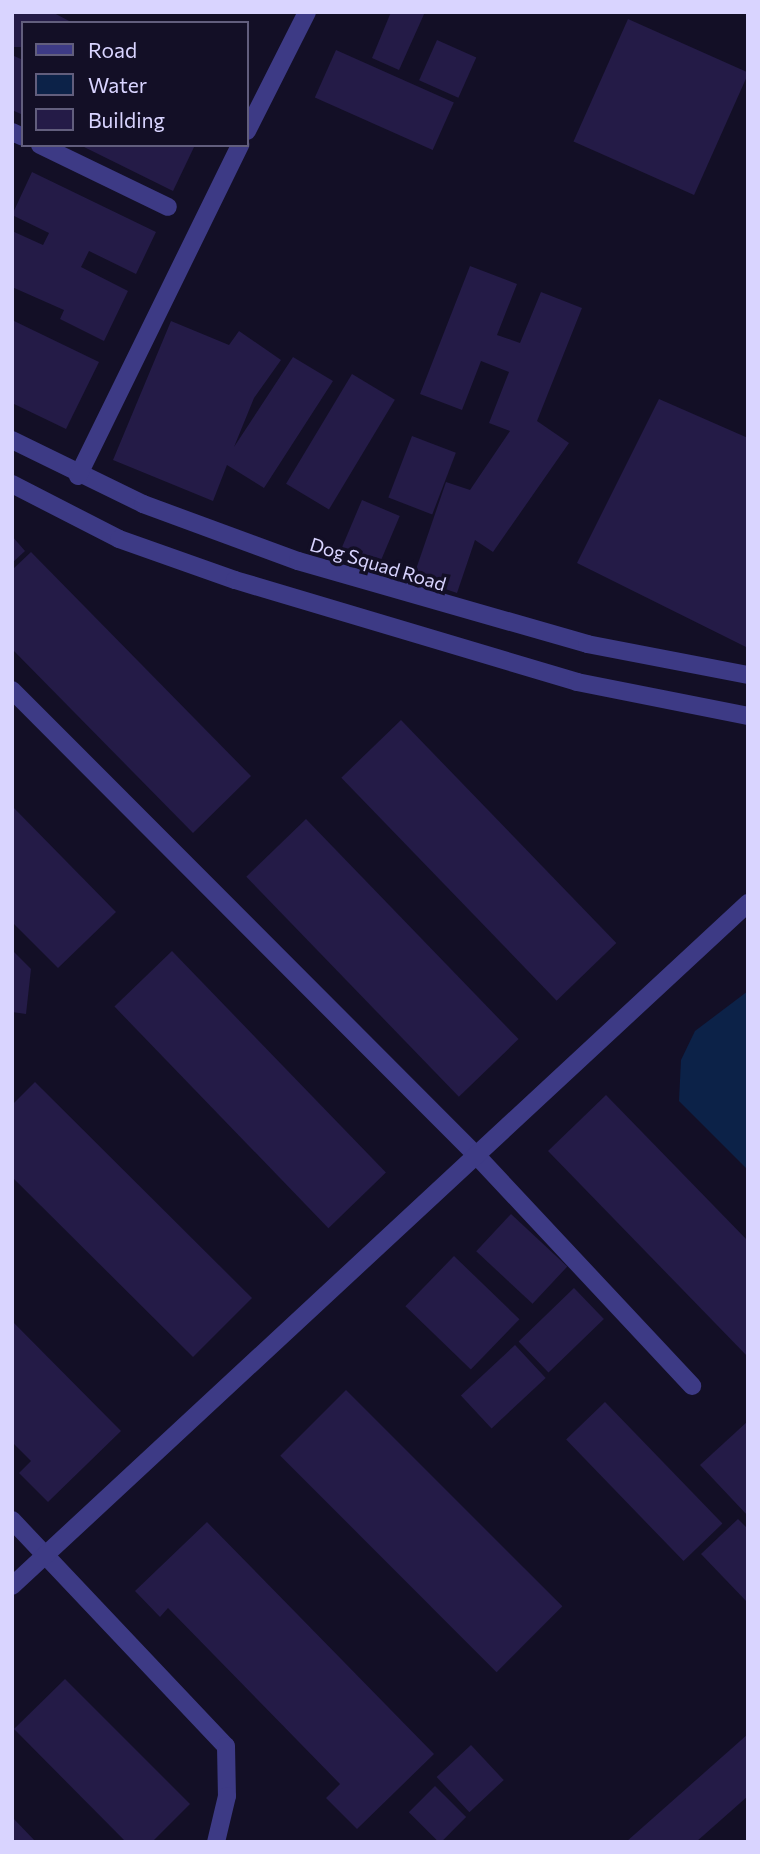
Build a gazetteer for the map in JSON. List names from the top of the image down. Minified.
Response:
{"streets":{"street":["Dog Squad Road"]},"legend":["Road","Water","Building"]}
